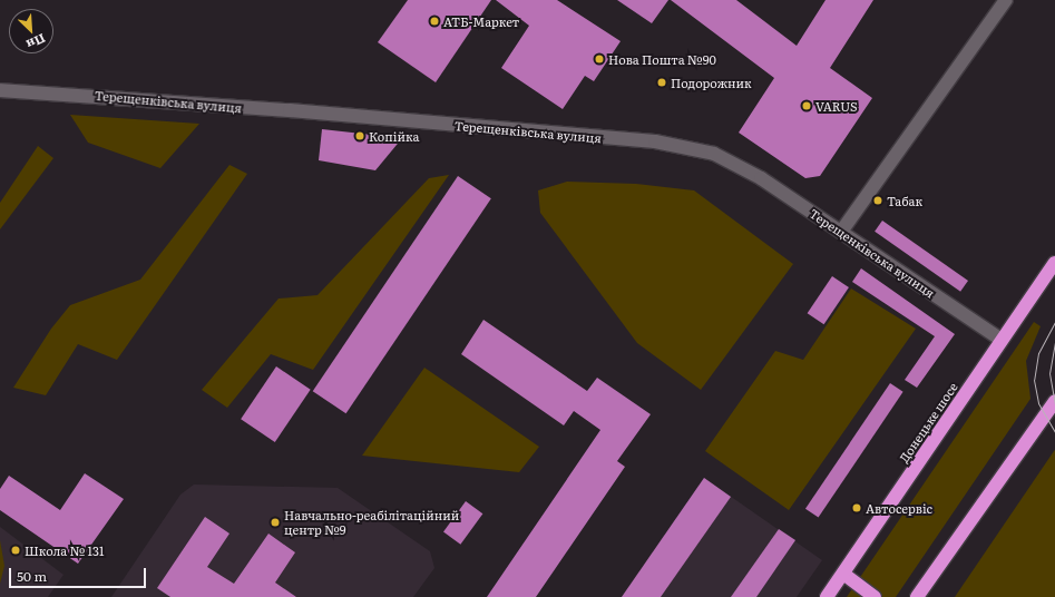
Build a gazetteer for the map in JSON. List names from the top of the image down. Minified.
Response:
{"streets":{"highway":["Донецьке шосе"],"street":["Терещенківська вулиця"]},"crossings":[["Терещенківська вулиця","Донецьке шосе"]],"places":["АТБ-Маркет","Нова Пошта №90","Подорожник","VARUS","Копійка","Табак","Автосервіс","Навчально-реабілітаційний центр №9","Школа № 131"],"scale_bar":"50 m","north":"bottom right"}
